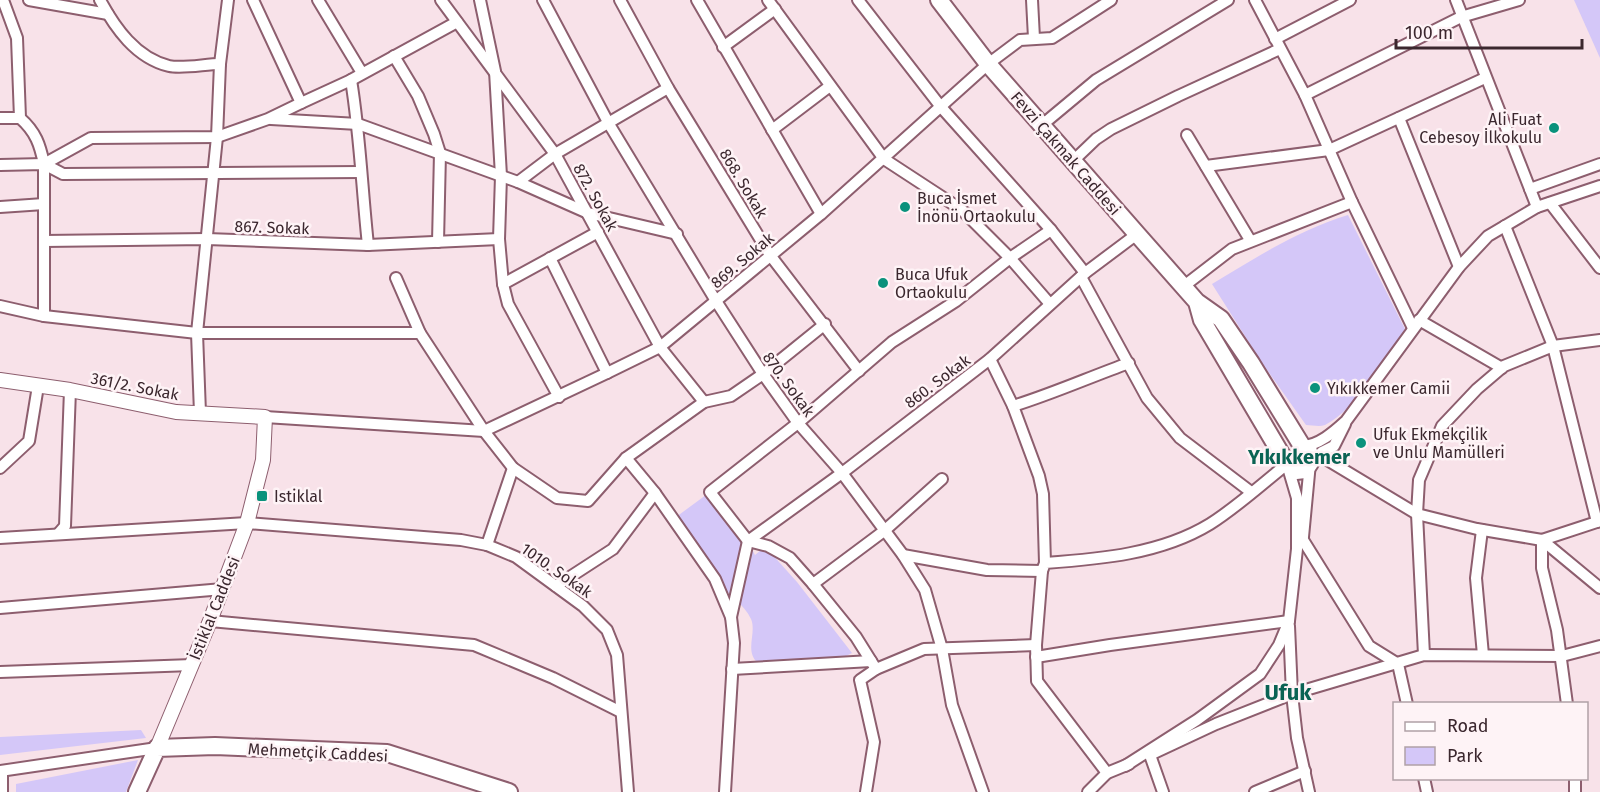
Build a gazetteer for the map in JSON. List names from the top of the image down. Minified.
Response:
{"streets":{"main road":["Fevzi Çakmak Caddesi","İstiklal Caddesi","Mehmetçik Caddesi"],"street":["868. Sokak","872. Sokak","867. Sokak","869. Sokak","860. Sokak","870. Sokak","361/2. Sokak","1010. Sokak"]},"crossings":[["Fevzi Çakmak Caddesi","869. Sokak"],["Fevzi Çakmak Caddesi","860. Sokak"],["868. Sokak","869. Sokak"],["872. Sokak","869. Sokak"],["869. Sokak","870. Sokak"],["860. Sokak","870. Sokak"],["361/2. Sokak","İstiklal Caddesi"],["1010. Sokak","İstiklal Caddesi"],["İstiklal Caddesi","Mehmetçik Caddesi"]],"districts":["Yıkıkkemer","Ufuk"],"places":{"other":["Ali Fuat Cebesoy İlkokulu","Buca İsmet İnönü Ortaokulu","Buca Ufuk Ortaokulu","Yıkıkkemer Camii","Ufuk Ekmekçilik ve Unlu Mamülleri"],"transit":["Istiklal"]},"legend":["Road","Park"],"scale_bar":"100 m"}
